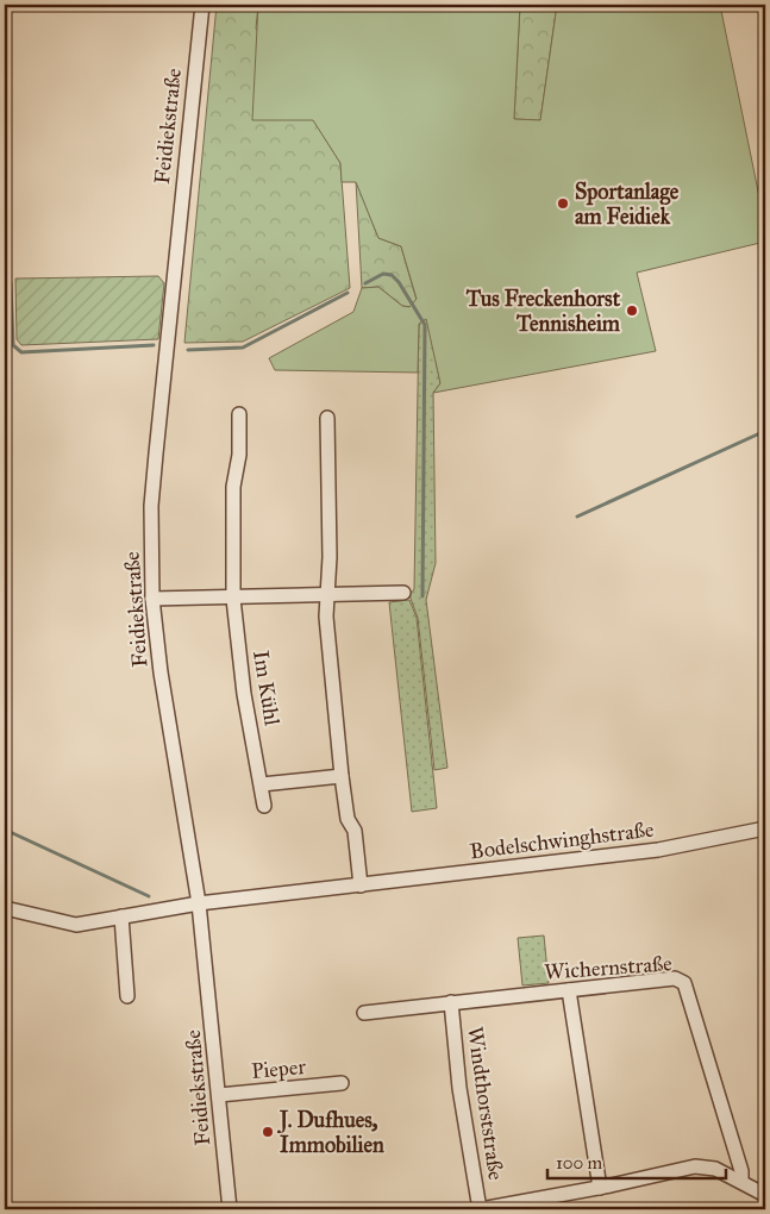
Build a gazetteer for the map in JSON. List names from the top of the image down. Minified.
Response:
{"streets":{"street":["Feidiekstraße","Im Kühl","Bodelschwinghstraße","Wichernstraße","Pieper","Windthorststraße"]},"crossings":[["Feidiekstraße","Bodelschwinghstraße"],["Feidiekstraße","Pieper"],["Wichernstraße","Windthorststraße"]],"places":["Sportanlage am Feidiek","Tus Freckenhorst Tennisheim","J. Dufhues, Immobilien"],"scale_bar":"100 m"}
